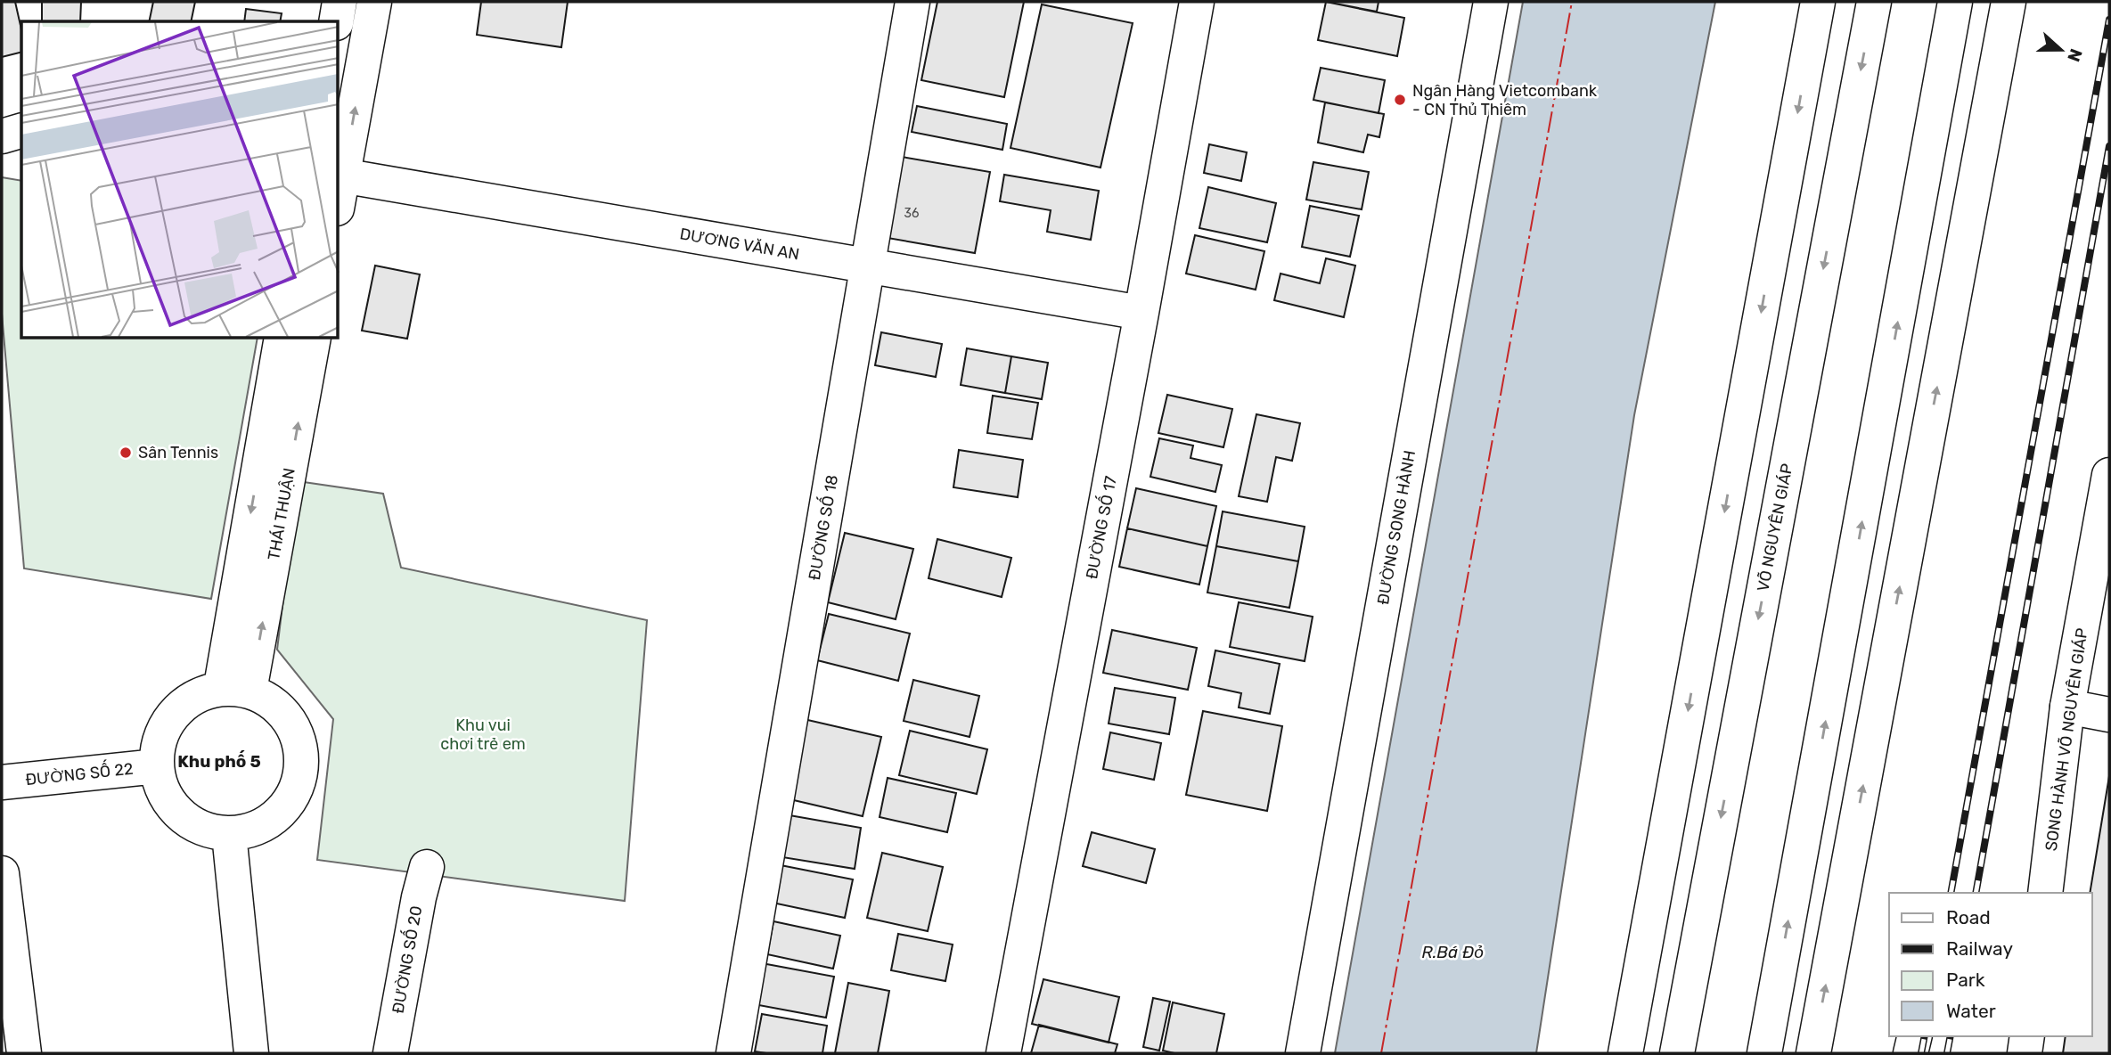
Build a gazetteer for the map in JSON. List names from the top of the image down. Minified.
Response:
{"streets":{"main road":["DƯƠNG VĂN AN","THÁI THUẬN","ĐƯỜNG SỐ 18","ĐƯỜNG SỐ 17","ĐƯỜNG SONG HÀNH","VÕ NGUYÊN GIÁP","SONG HÀNH VÕ NGUYÊN GIÁP","ĐƯỜNG SỐ 22","ĐƯỜNG SỐ 20"]},"crossings":[["DƯƠNG VĂN AN","ĐƯỜNG SỐ 18"],["DƯƠNG VĂN AN","ĐƯỜNG SỐ 17"],["THÁI THUẬN","ĐƯỜNG SỐ 22"]],"districts":["Khu phố 5"],"water":["R.Bá Đỏ"],"parks":["Khu vui chơi trẻ em"],"places":["Ngân Hàng Vietcombank - CN Thủ Thiêm","Sân Tennis"],"house_numbers":["36"],"legend":["Road","Railway","Park","Water"],"north":"right"}
